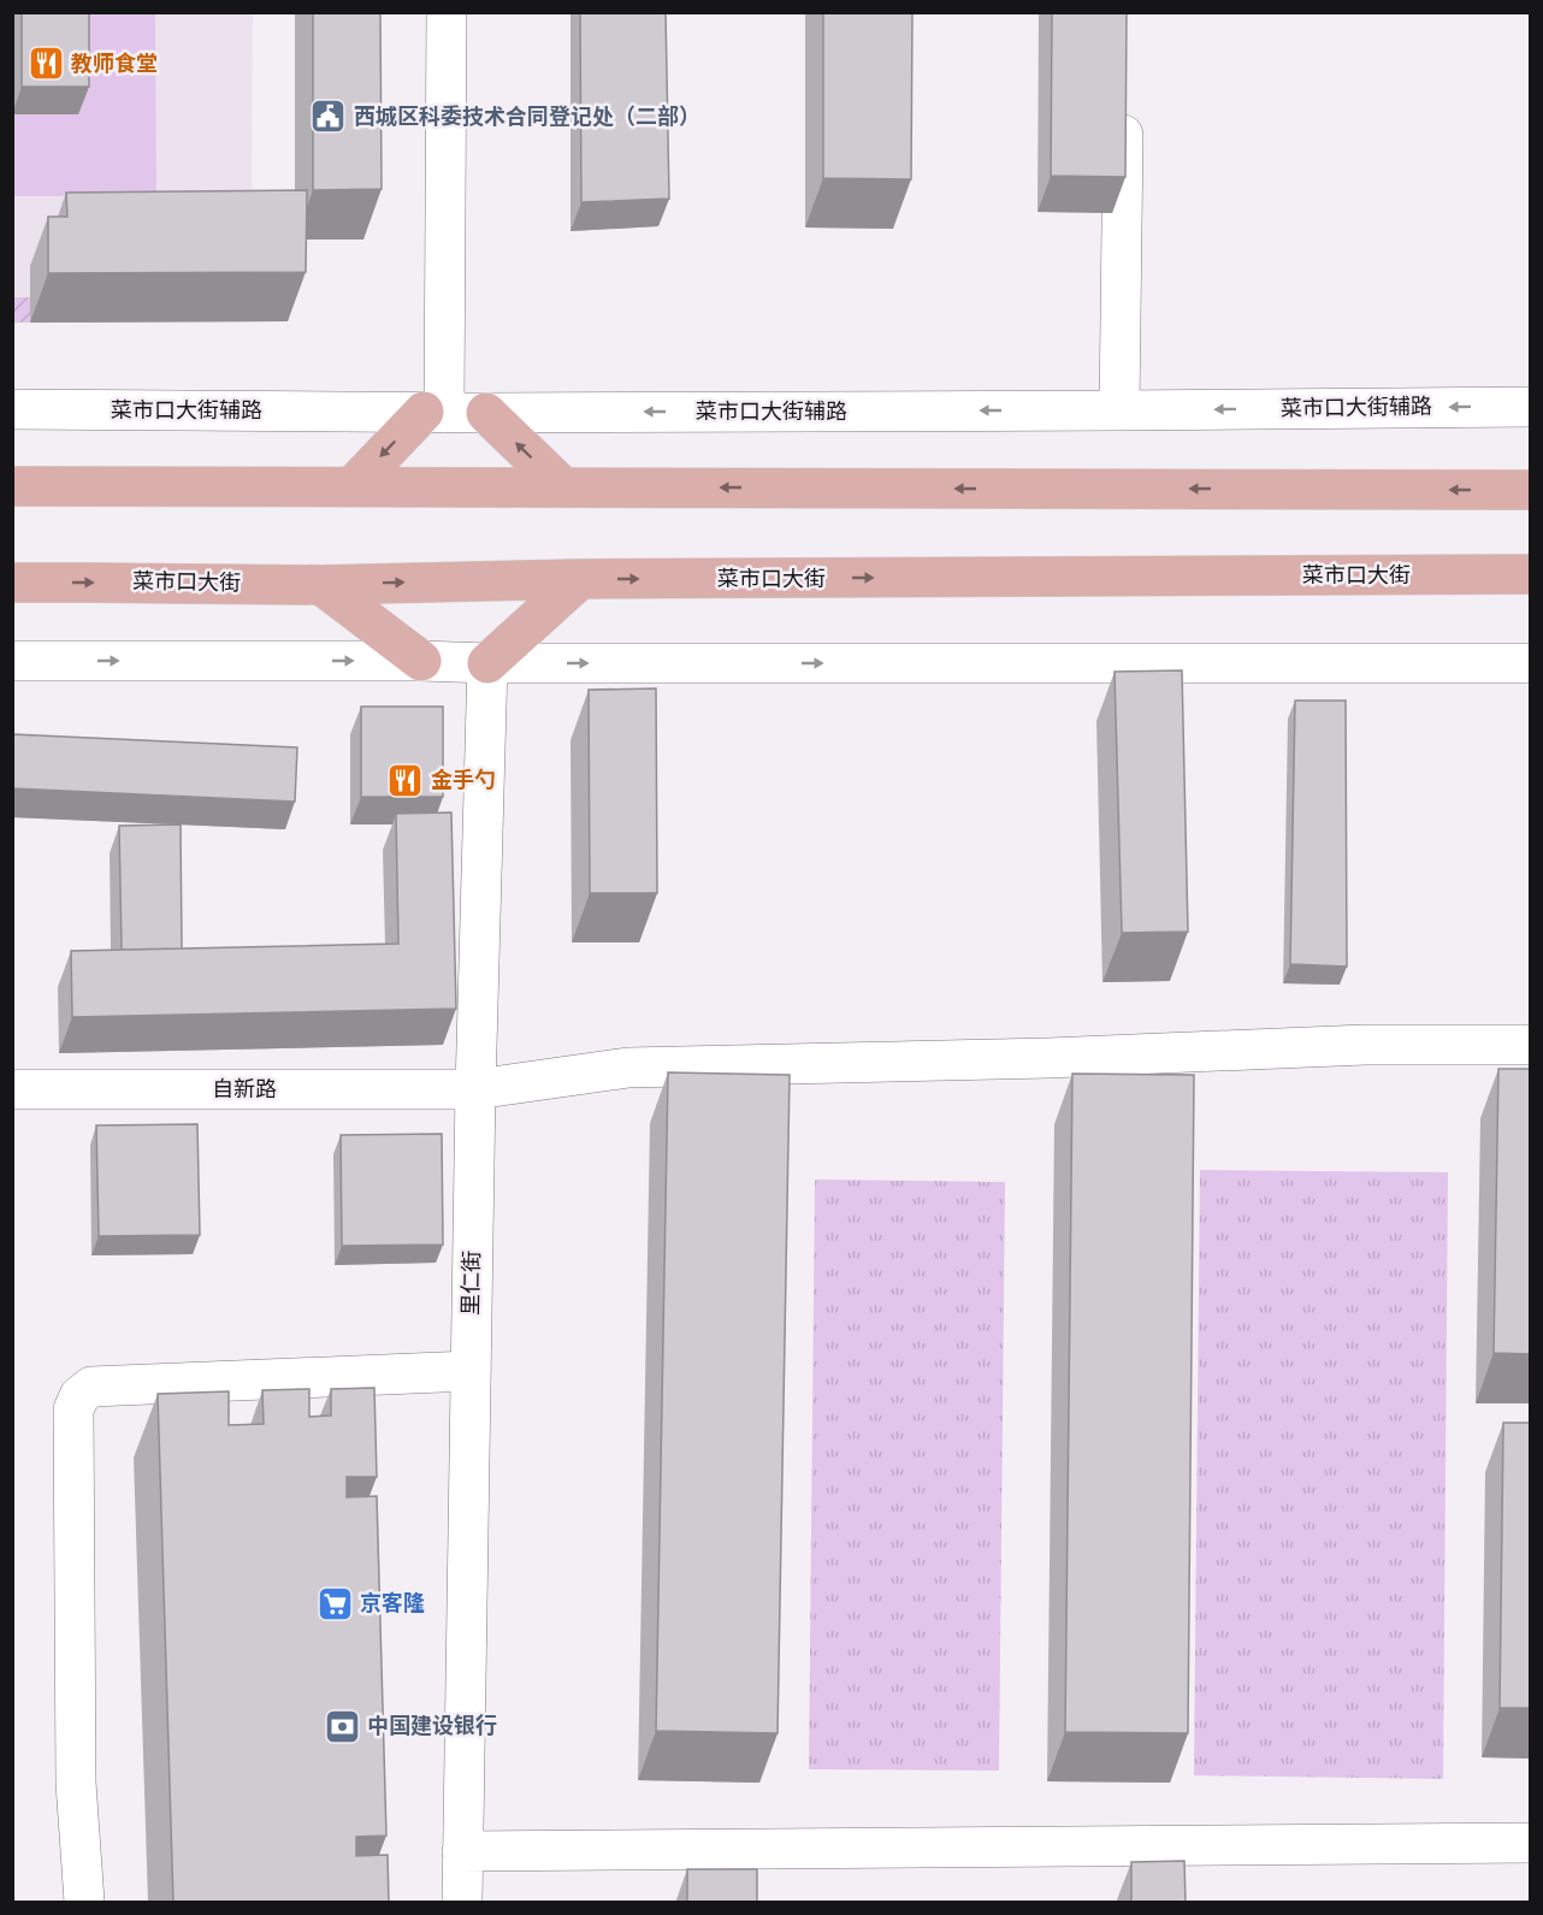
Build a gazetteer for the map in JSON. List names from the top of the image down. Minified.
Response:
{"streets":{"main road":["菜市口大街"],"street":["菜市口大街辅路","自新路","里仁街"]},"crossings":[["自新路","里仁街"]],"places":{"restaurant":["教师食堂","金手勺"],"public building":["西城区科委技术合同登记处（二部）"],"supermarket":["京客隆"],"bank":["中国建设银行"]}}
